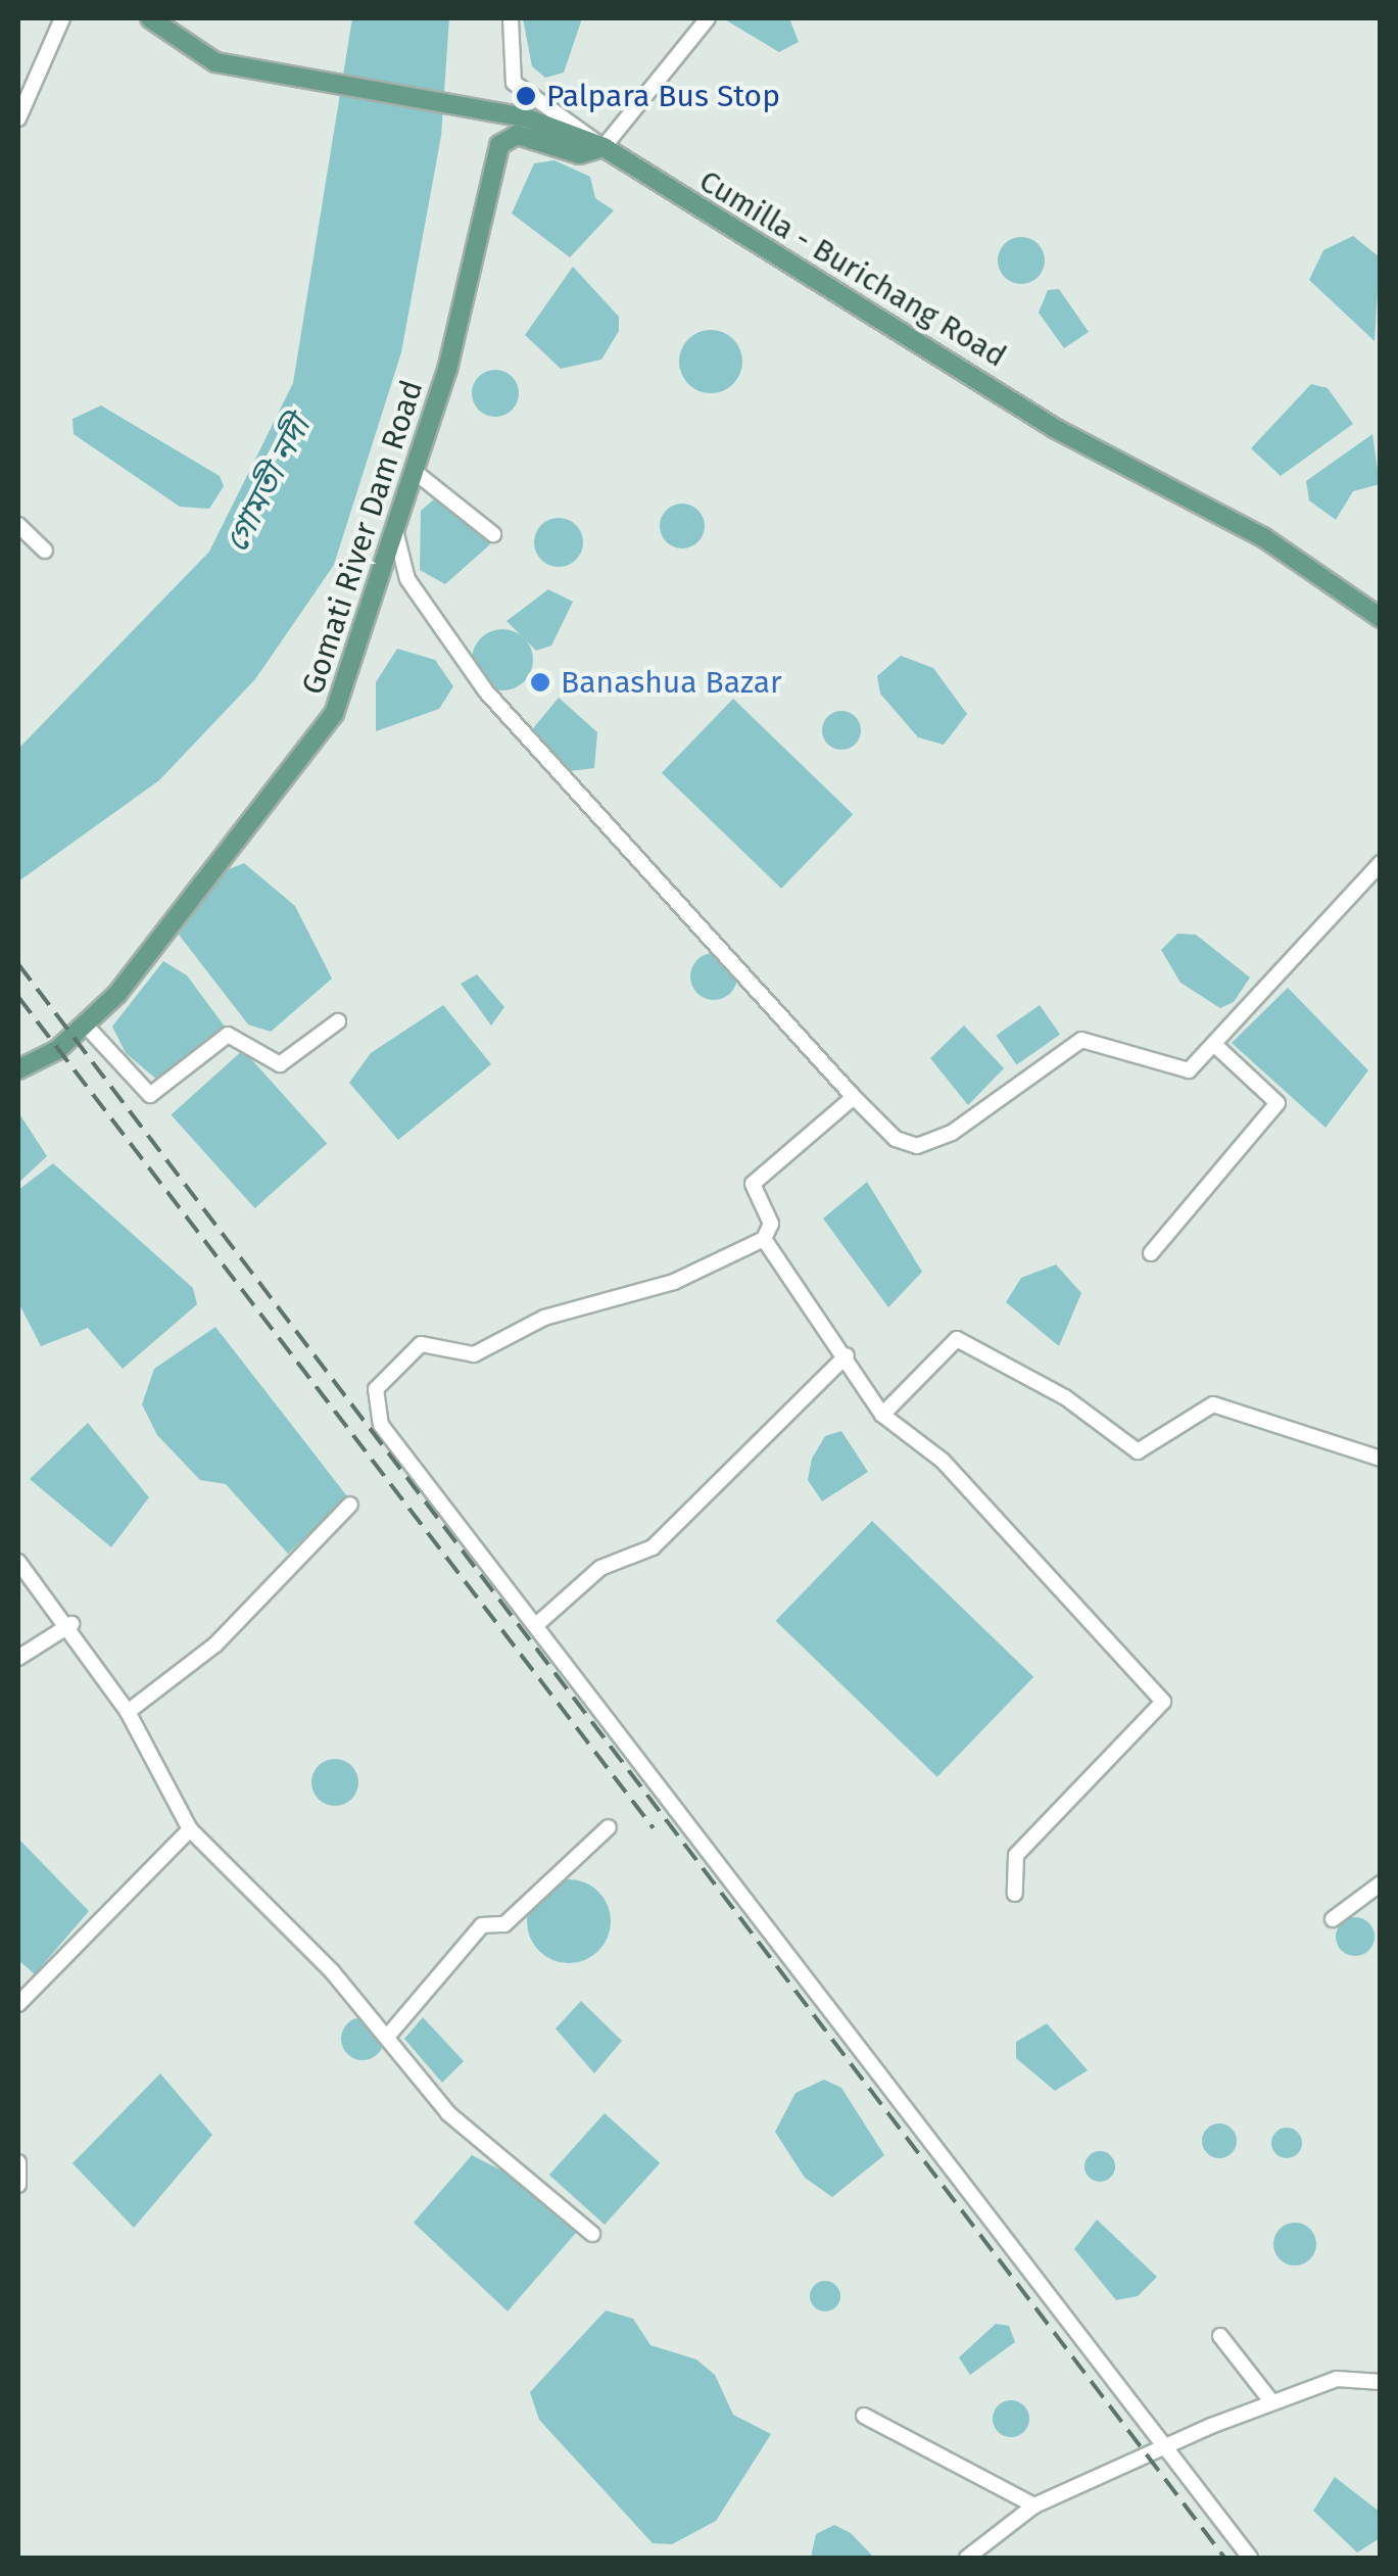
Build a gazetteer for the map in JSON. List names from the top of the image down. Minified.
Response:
{"streets":{"main road":["Cumilla - Burichang Road","Gomati River Dam Road"]},"crossings":[["Cumilla - Burichang Road","Gomati River Dam Road"]],"water":["গোমতী নদী"],"places":["Palpara Bus Stop","Banashua Bazar"]}
